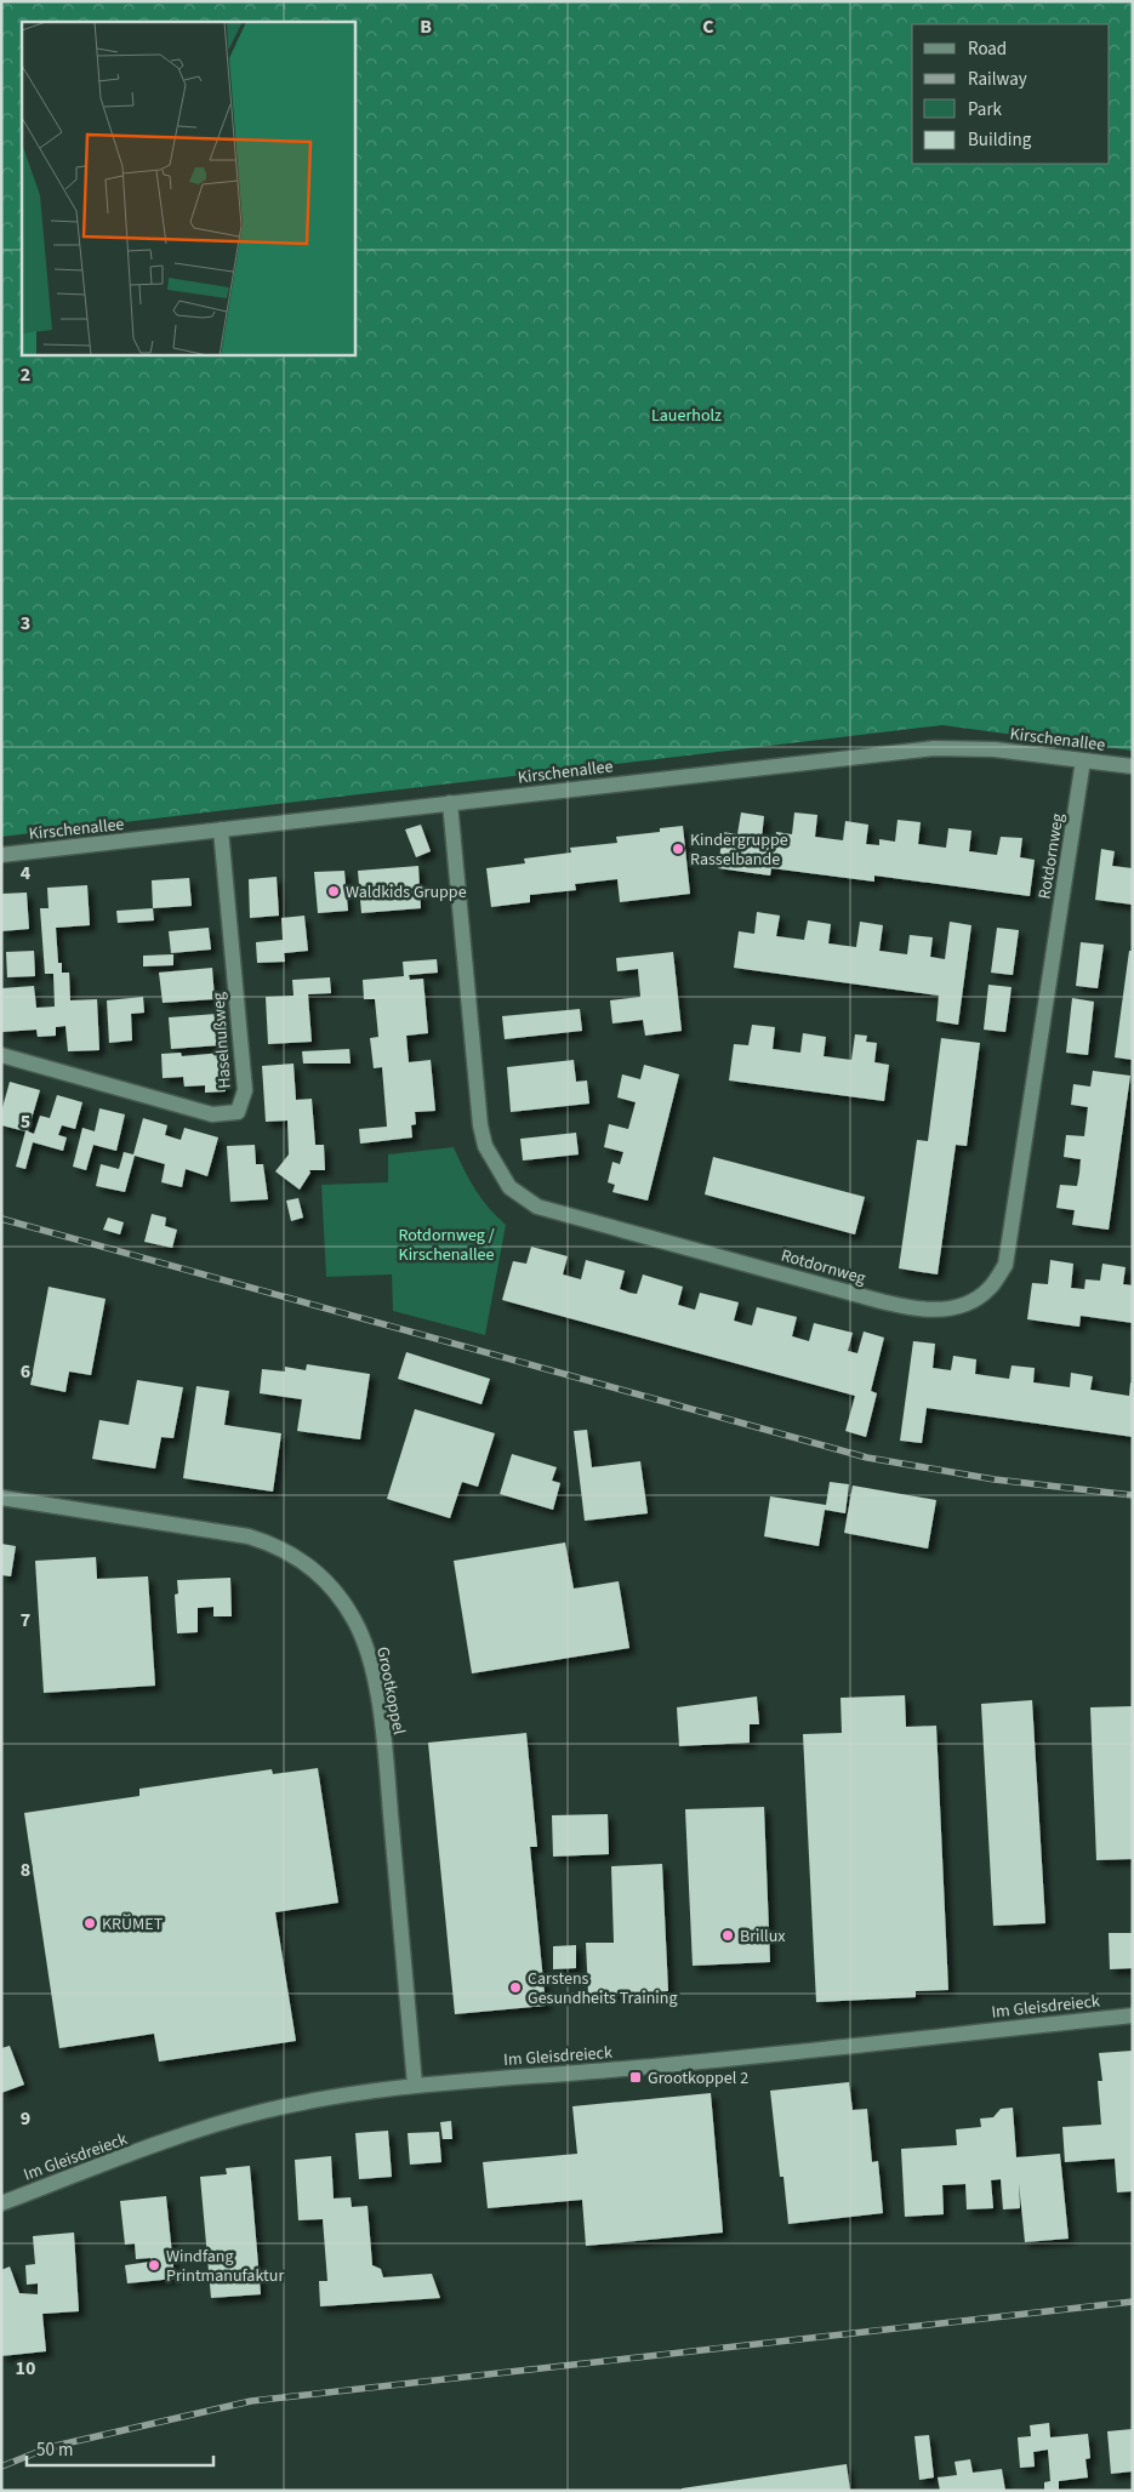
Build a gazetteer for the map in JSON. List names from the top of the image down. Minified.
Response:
{"streets":{"street":["Kirschenallee","Rotdornweg","Haselnußweg","Grootkoppel","Im Gleisdreieck"]},"crossings":[["Kirschenallee","Rotdornweg"],["Kirschenallee","Haselnußweg"],["Grootkoppel","Im Gleisdreieck"]],"parks":["Lauerholz","Rotdornweg / Kirschenallee"],"places":{"other":["Kindergruppe Rasselbande","Waldkids Gruppe","KRÜMET","Brillux","Carstens Gesundheits Training","Windfang Printmanufaktur"],"transit":["Grootkoppel 2"]},"legend":["Road","Railway","Park","Building"],"scale_bar":"50 m","grid":{"columns":["B","C"],"rows":["2","3","4","5","6","7","8","9","10"]}}
